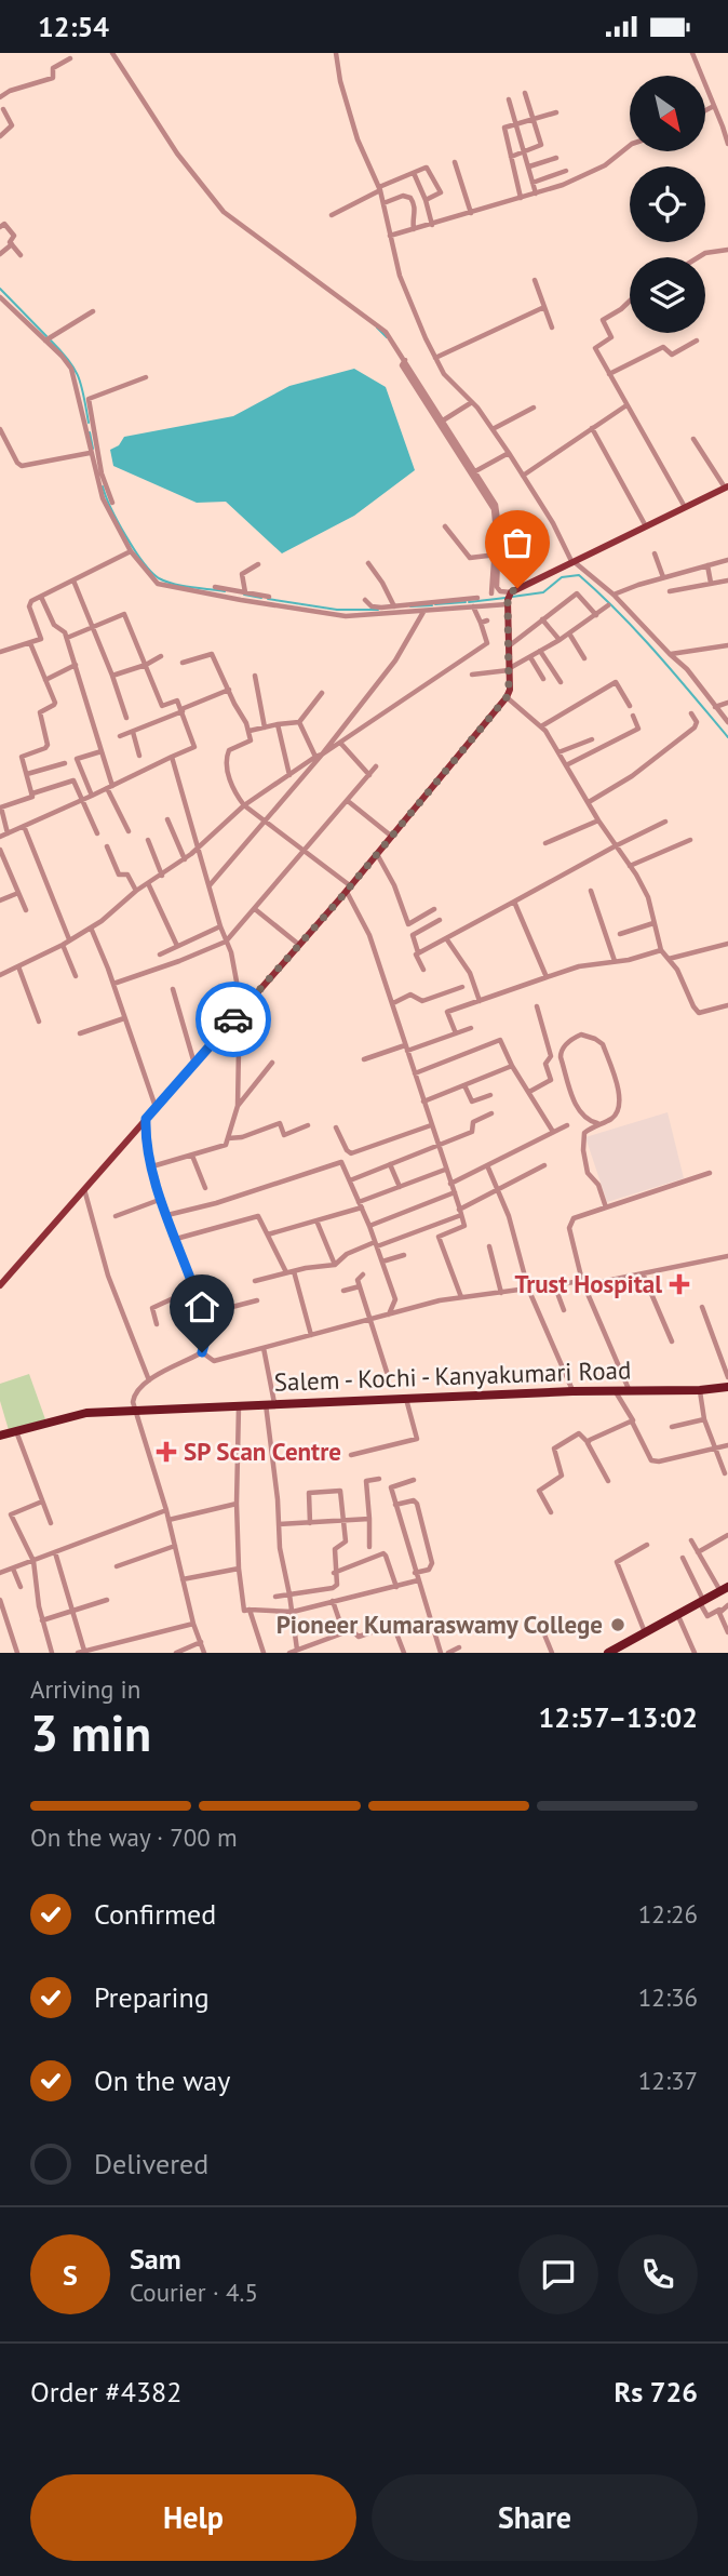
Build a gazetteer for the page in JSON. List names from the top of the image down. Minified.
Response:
{"streets":{"highway":["Salem - Kochi - Kanyakumari Road"]},"places":{"health":["Trust Hospital","SP Scan Centre"],"other":["Pioneer Kumaraswamy College"]},"north":"bottom right","page":{"status":"12:54","heading":["3 min","Arriving in","12:57–13:02"],"panel":["Sam","Courier · 4.5","Order #4382","Rs 726"],"bar":"On the way · 700 m","list":[["Confirmed","12:26"],["Preparing","12:36"],["On the way","12:37"],"Delivered"],"round":"S","buttons":["Help","Share"]}}
